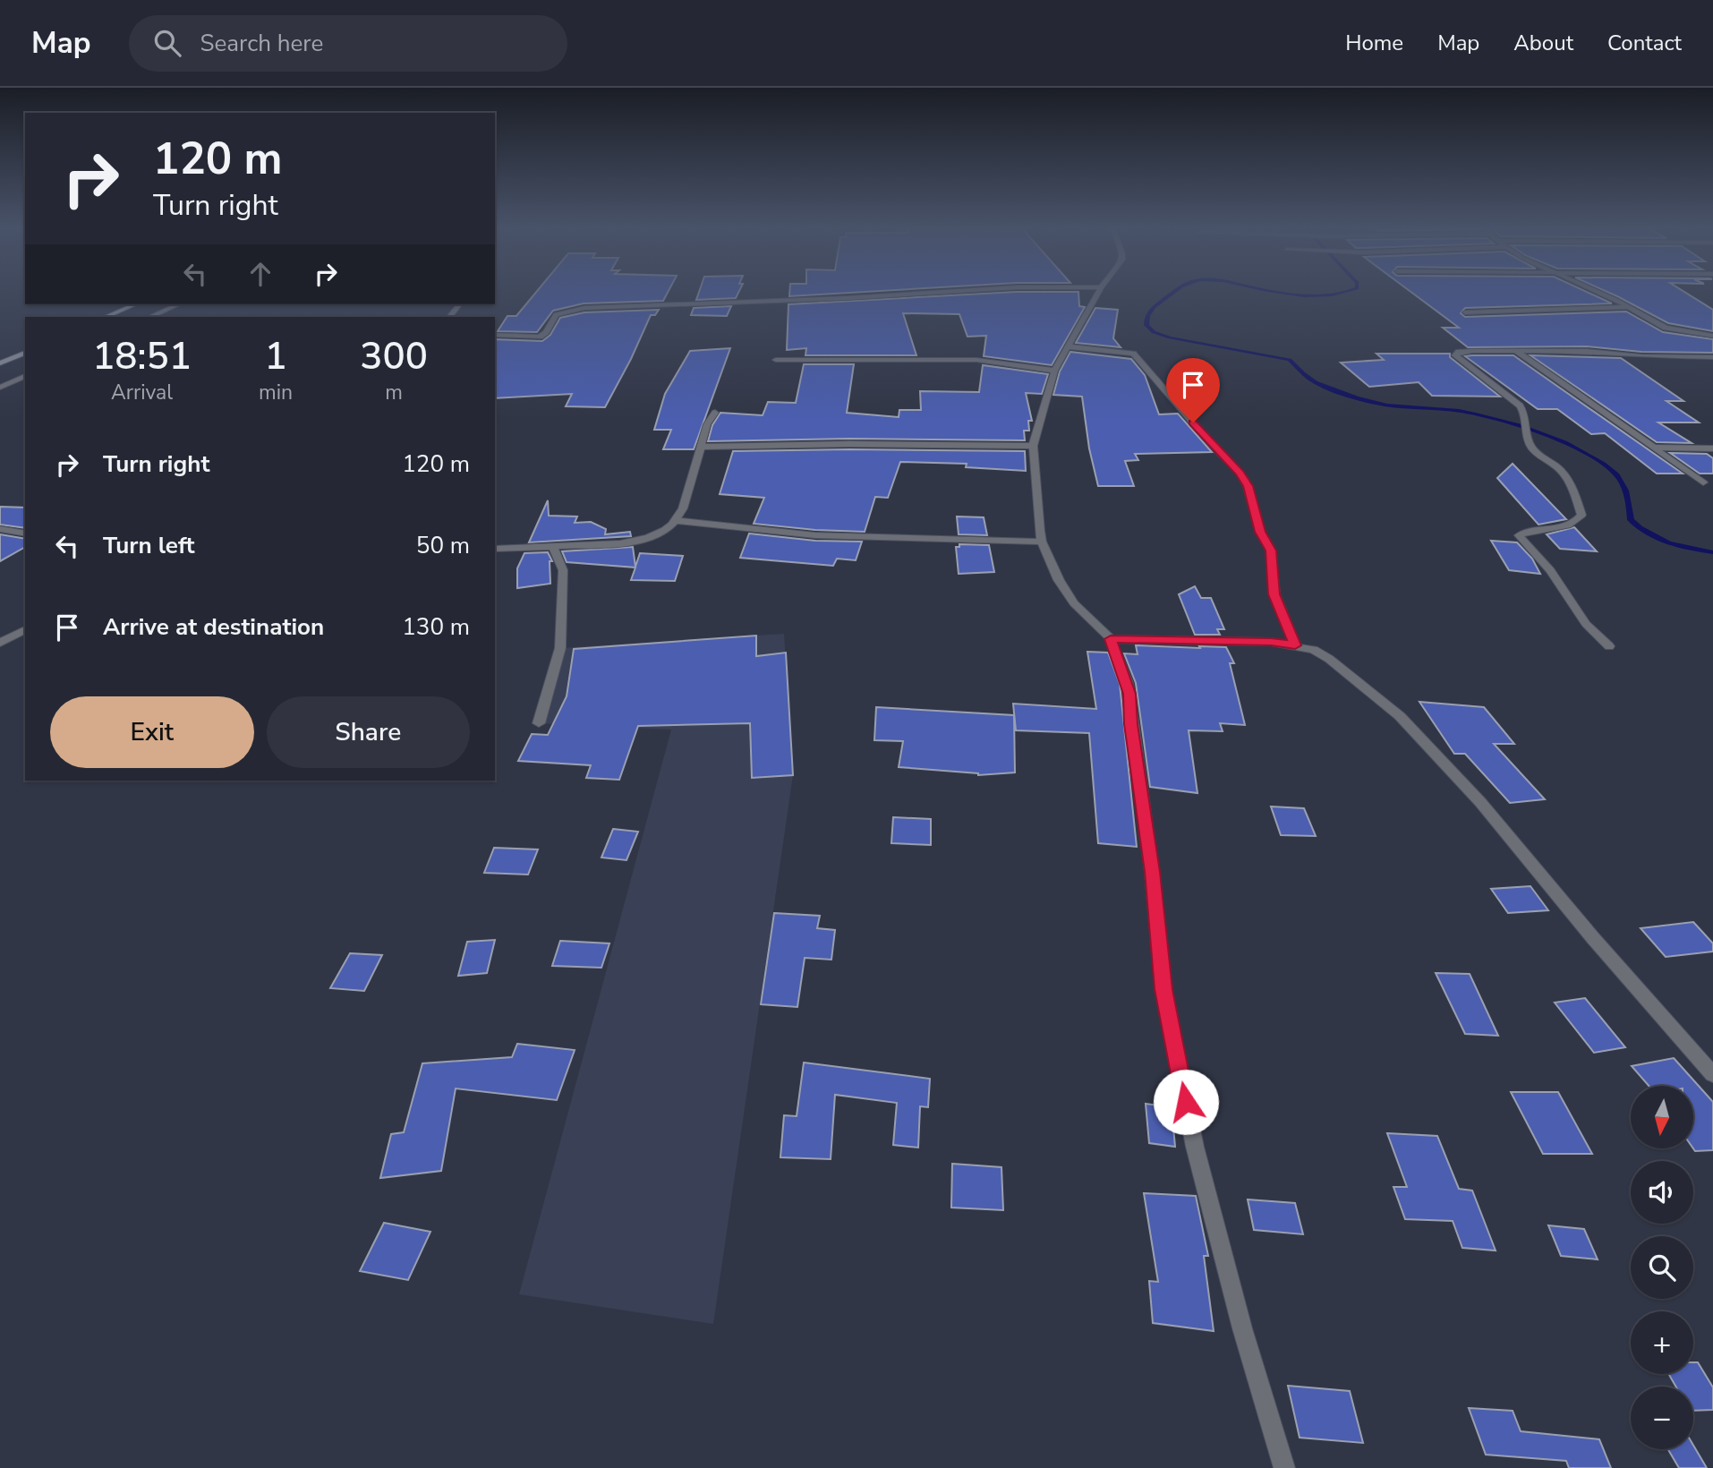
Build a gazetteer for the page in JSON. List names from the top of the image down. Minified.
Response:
{"north":"bottom","page":{"header":"Map","search":"Search here","nav":["Home","Map","About","Contact"],"turn":["120 m","Turn right"],"eta":["18:51","Arrival","1","min","300","m"],"list":[{"name":"Turn right","value":"120 m"},{"name":"Turn left","value":"50 m"},{"name":"Arrive at destination","value":"130 m"}],"buttons":["Exit","Share"],"map_buttons":["+","−"]}}
